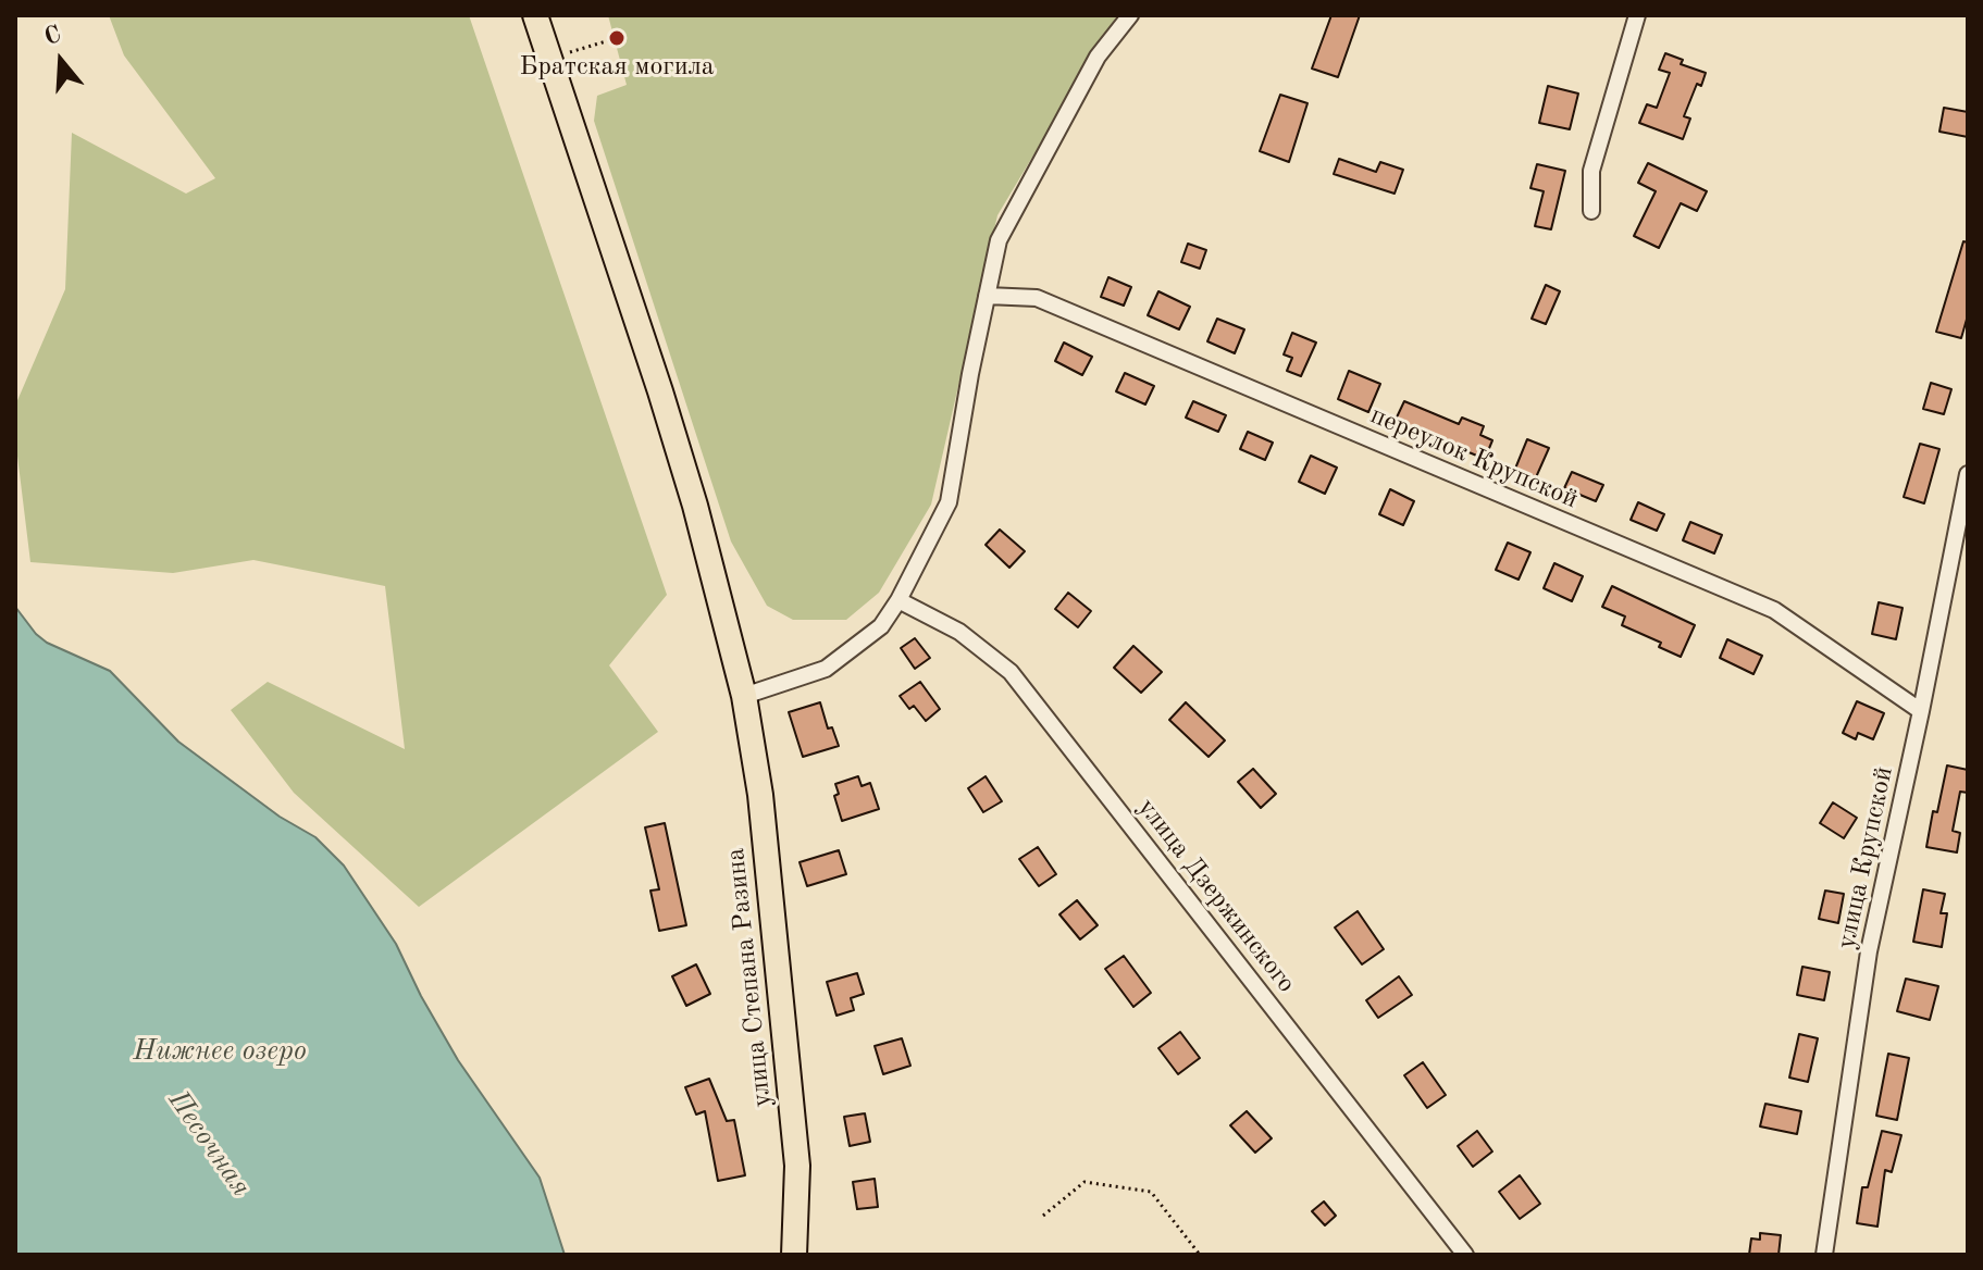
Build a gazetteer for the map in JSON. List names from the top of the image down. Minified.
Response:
{"streets":{"main road":["улица Степана Разина"],"street":["переулок Крупской","улица Крупской","улица Дзержинского"]},"crossings":[["переулок Крупской","улица Крупской"]],"water":["Нижнее озеро","Песочная"],"places":["Братская могила"],"north":"top"}
